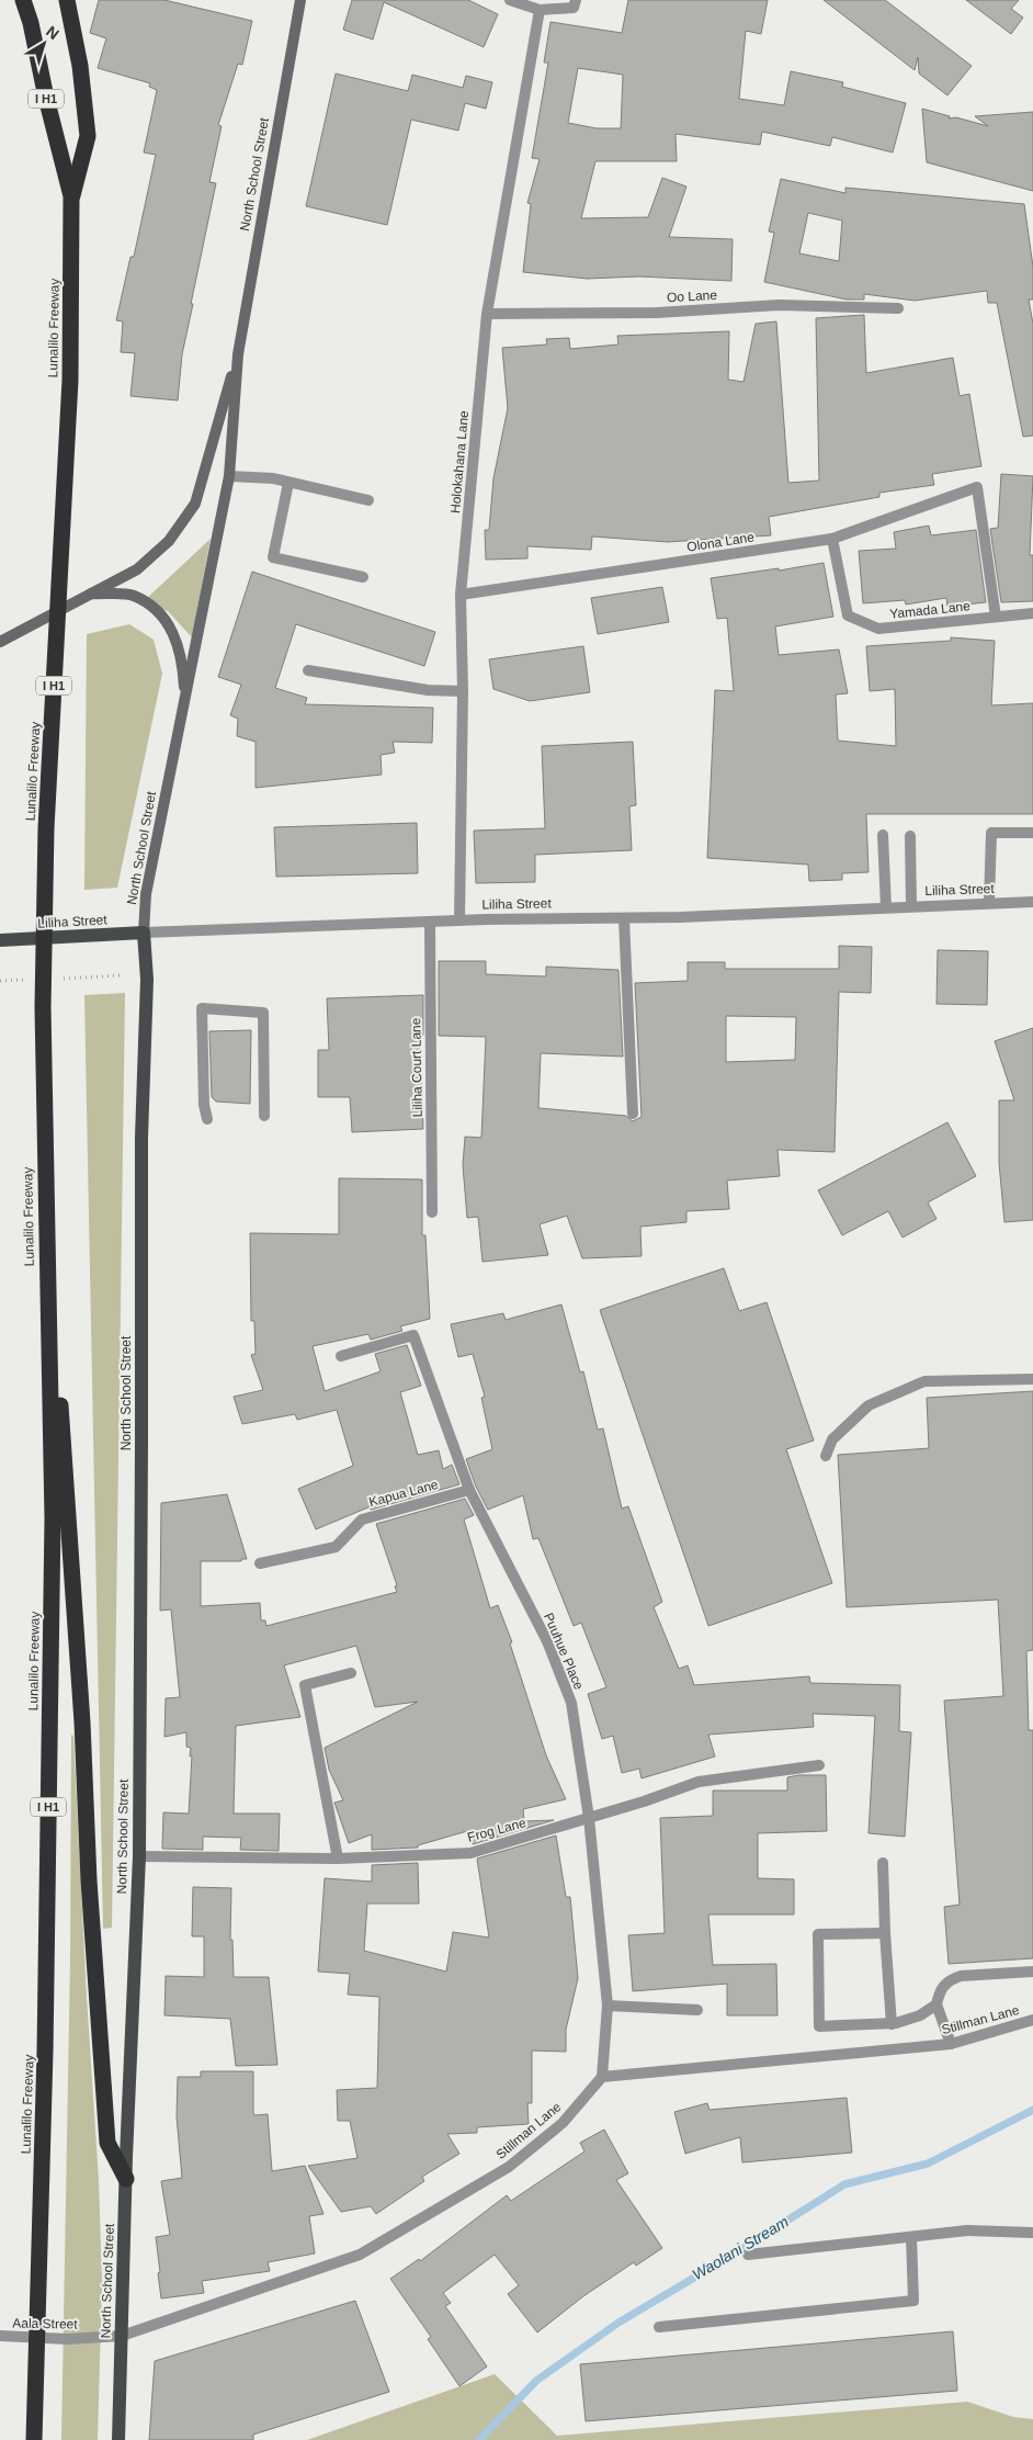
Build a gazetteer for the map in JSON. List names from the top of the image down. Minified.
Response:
{"streets":{"highway":["I H1","Lunalilo Freeway"],"main road":["North School Street","Liliha Street"],"street":["Oo Lane","Holokahana Lane","Olona Lane","Yamada Lane","Liliha Court Lane","Kapua Lane","Puuhue Place","Frog Lane","Stillman Lane","Aala Street"]},"crossings":[["North School Street","Liliha Street"],["North School Street","Frog Lane"],["North School Street","Stillman Lane"],["North School Street","Aala Street"],["Oo Lane","Holokahana Lane"],["Holokahana Lane","Olona Lane"],["Holokahana Lane","Liliha Street"],["Olona Lane","Yamada Lane"],["Liliha Street","Liliha Court Lane"],["Kapua Lane","Puuhue Place"],["Puuhue Place","Frog Lane"],["Puuhue Place","Stillman Lane"],["Stillman Lane","Aala Street"]],"water":["Waolani Stream"],"north":"top right"}
